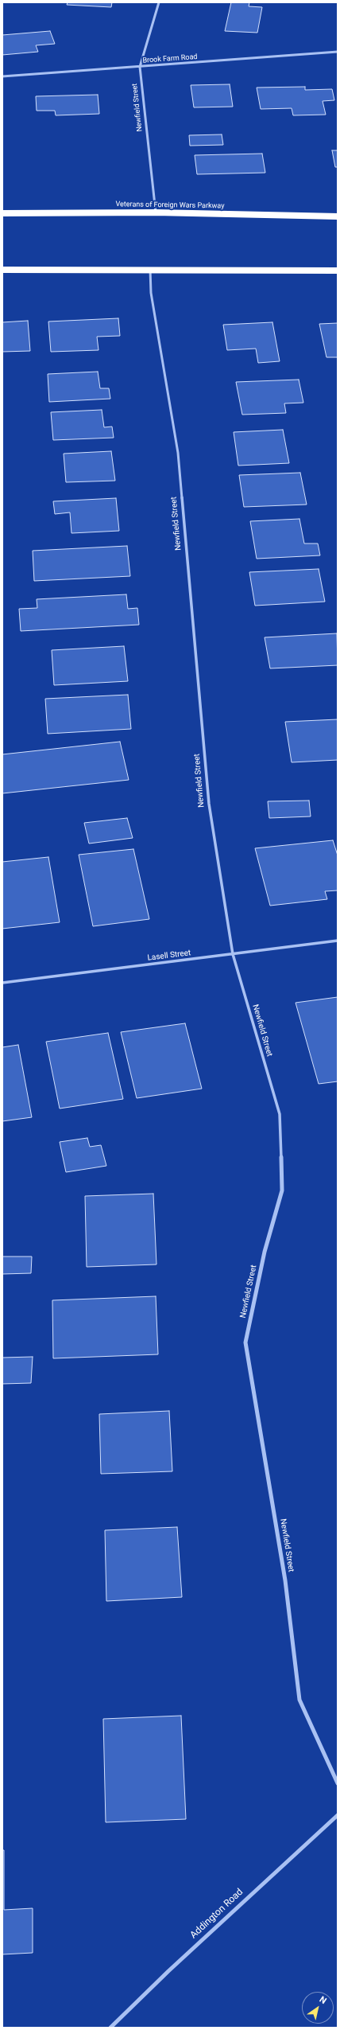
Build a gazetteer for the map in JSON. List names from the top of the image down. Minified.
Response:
{"streets":{"highway":["Veterans of Foreign Wars Parkway"],"street":["Brook Farm Road","Newfield Street","Lasell Street","Addington Road"]},"crossings":[["Brook Farm Road","Newfield Street"],["Newfield Street","Veterans of Foreign Wars Parkway"],["Newfield Street","Lasell Street"]],"north":"top right"}
